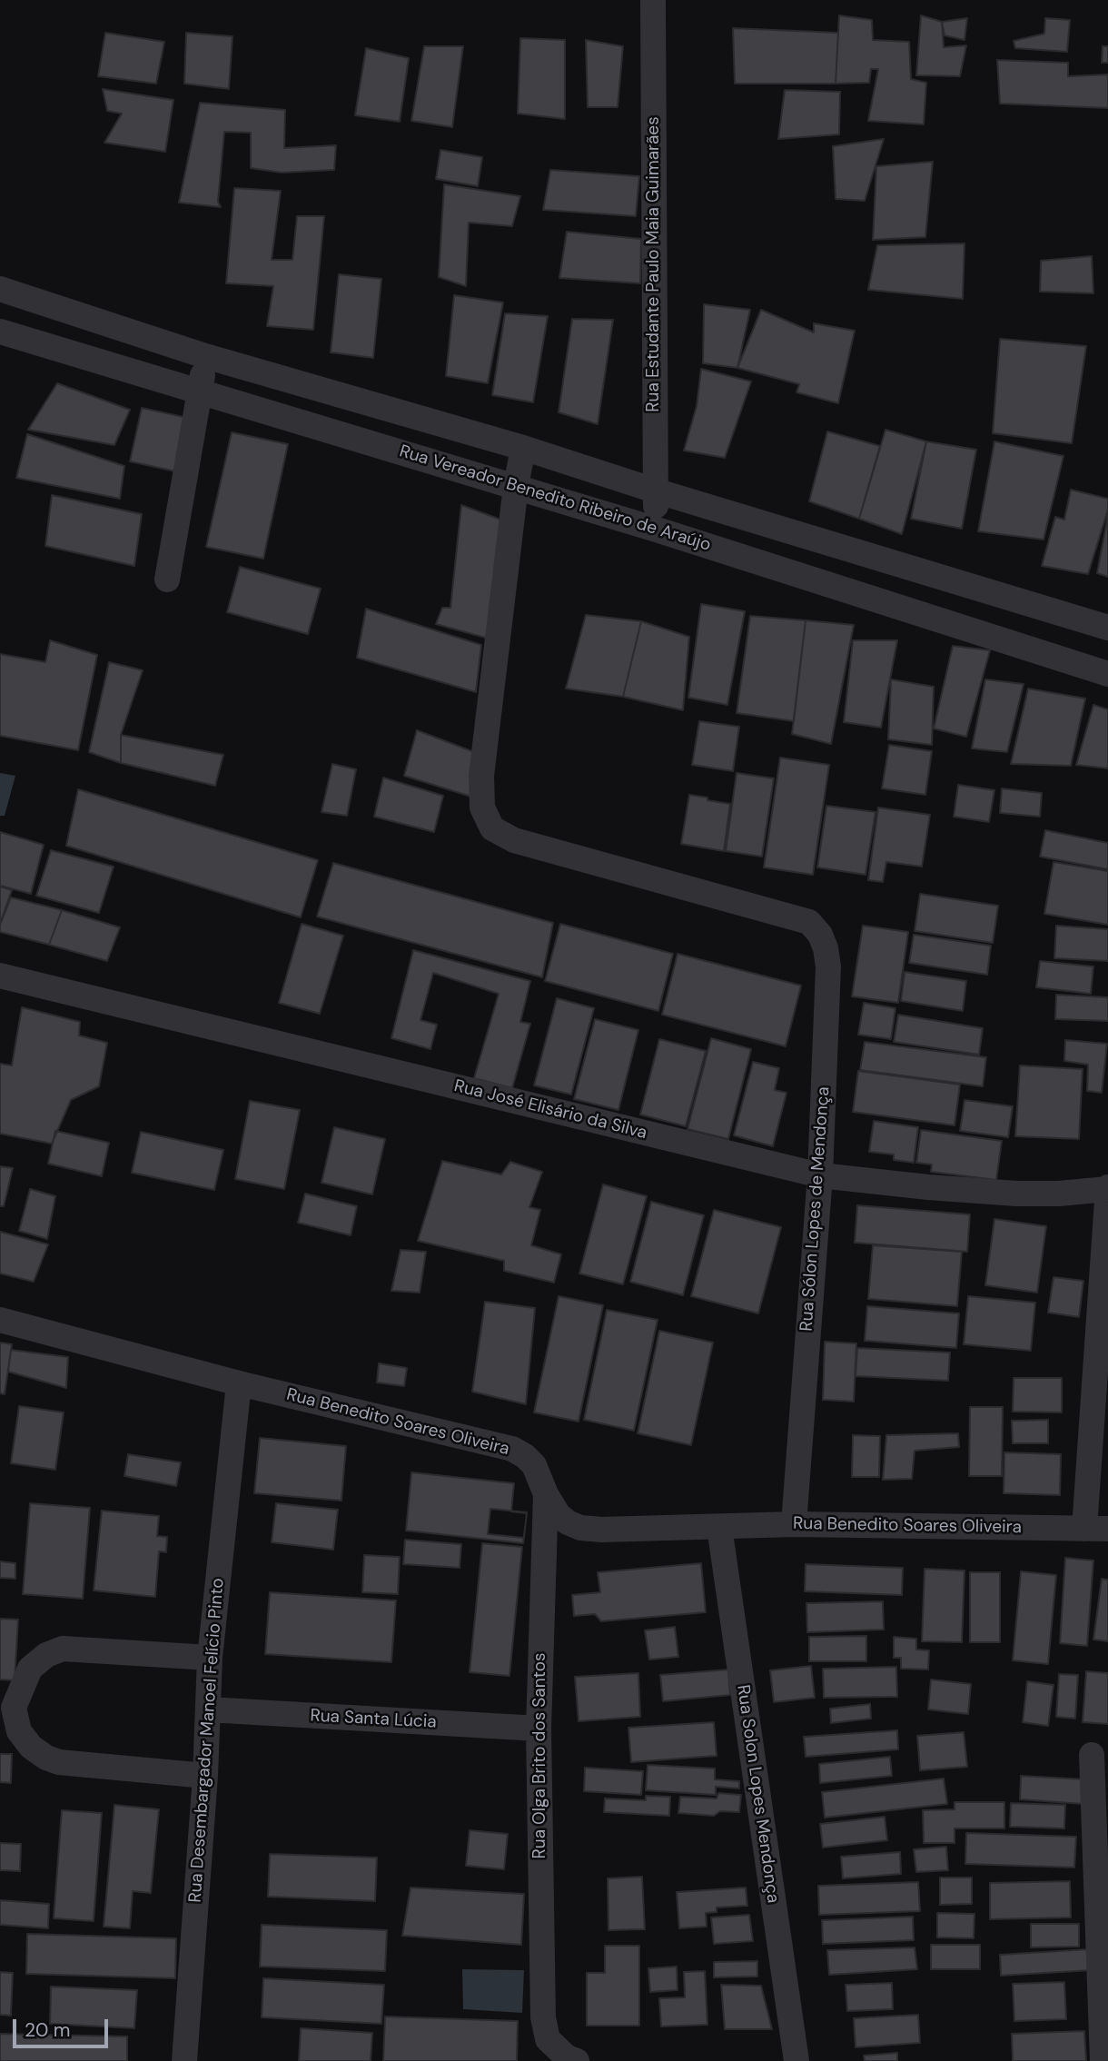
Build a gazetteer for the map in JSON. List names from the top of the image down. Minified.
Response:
{"streets":{"street":["Rua Estudante Paulo Maia Guimarães","Rua Vereador Benedito Ribeiro de Araújo","Rua José Elisário da Silva","Rua Sólon Lopes de Mendonça","Rua Benedito Soares Oliveira","Rua Santa Lúcia","Rua Desembargador Manoel Felício Pinto","Rua Olga Brito dos Santos","Rua Solon Lopes Mendonça"]},"crossings":[["Rua Estudante Paulo Maia Guimarães","Rua Vereador Benedito Ribeiro de Araújo"],["Rua Vereador Benedito Ribeiro de Araújo","Rua Sólon Lopes de Mendonça"],["Rua José Elisário da Silva","Rua Sólon Lopes de Mendonça"],["Rua Sólon Lopes de Mendonça","Rua Benedito Soares Oliveira"],["Rua Benedito Soares Oliveira","Rua Desembargador Manoel Felício Pinto"],["Rua Benedito Soares Oliveira","Rua Olga Brito dos Santos"],["Rua Benedito Soares Oliveira","Rua Solon Lopes Mendonça"],["Rua Santa Lúcia","Rua Desembargador Manoel Felício Pinto"],["Rua Santa Lúcia","Rua Olga Brito dos Santos"]],"scale_bar":"20 m"}
